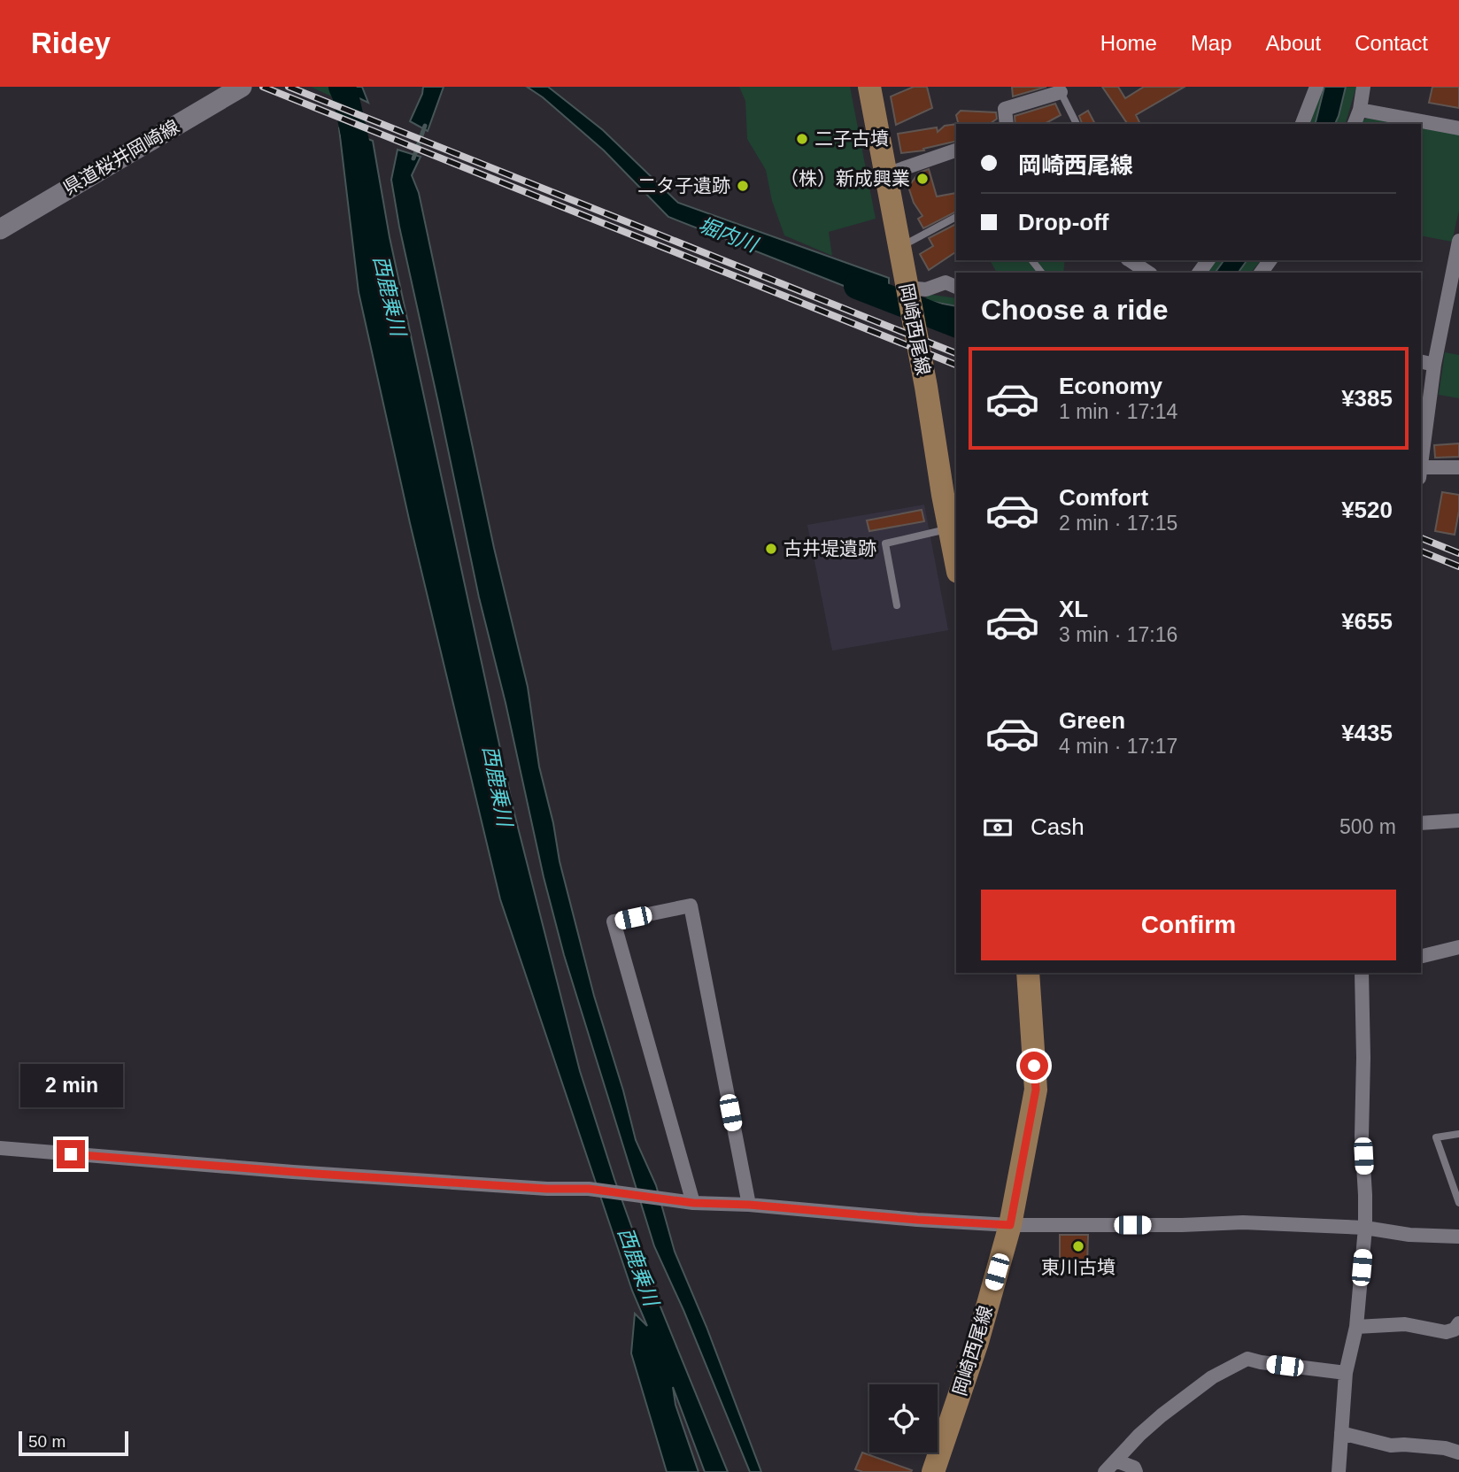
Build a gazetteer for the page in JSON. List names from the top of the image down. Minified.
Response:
{"streets":{"main road":["県道桜井岡崎線","岡崎西尾線"]},"water":["堀内川","西鹿乗川"],"places":["二子古墳","（株）新成興業","二タ子遺跡","古井堤遺跡","東川古墳"],"scale_bar":"50 m","page":{"header":"Ridey","nav":["Home","Map","About","Contact"],"banner":["岡崎西尾線","Drop-off"],"heading":"Choose a ride","list":[{"name":"Economy","note":"1 min · 17:14","value":"¥385"},{"name":"Comfort","note":"2 min · 17:15","value":"¥520"},{"name":"XL","note":"3 min · 17:16","value":"¥655"},{"name":"Green","note":"4 min · 17:17","value":"¥435"}],"pay":["Cash","500 m"],"buttons":"Confirm","bubble":"2 min","scale":"50 m"}}
